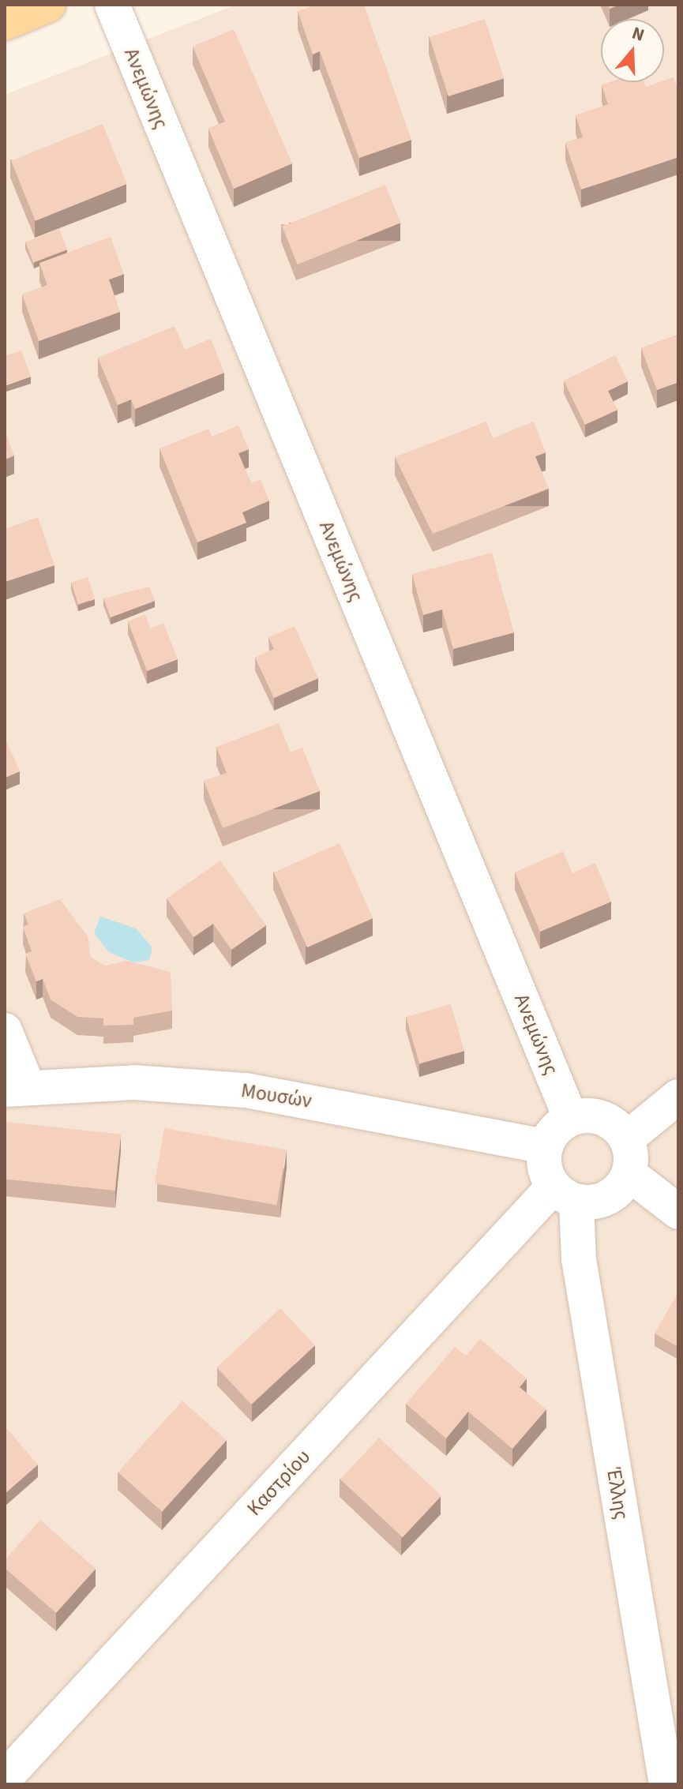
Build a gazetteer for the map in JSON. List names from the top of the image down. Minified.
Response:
{"streets":{"street":["Ανεμώνης","Μουσών","Καστρίου","Έλλης"]},"crossings":[["Ανεμώνης","Μουσών"],["Ανεμώνης","Καστρίου"],["Ανεμώνης","Έλλης"],["Μουσών","Καστρίου"],["Μουσών","Έλλης"],["Καστρίου","Έλλης"]],"north":"top"}
